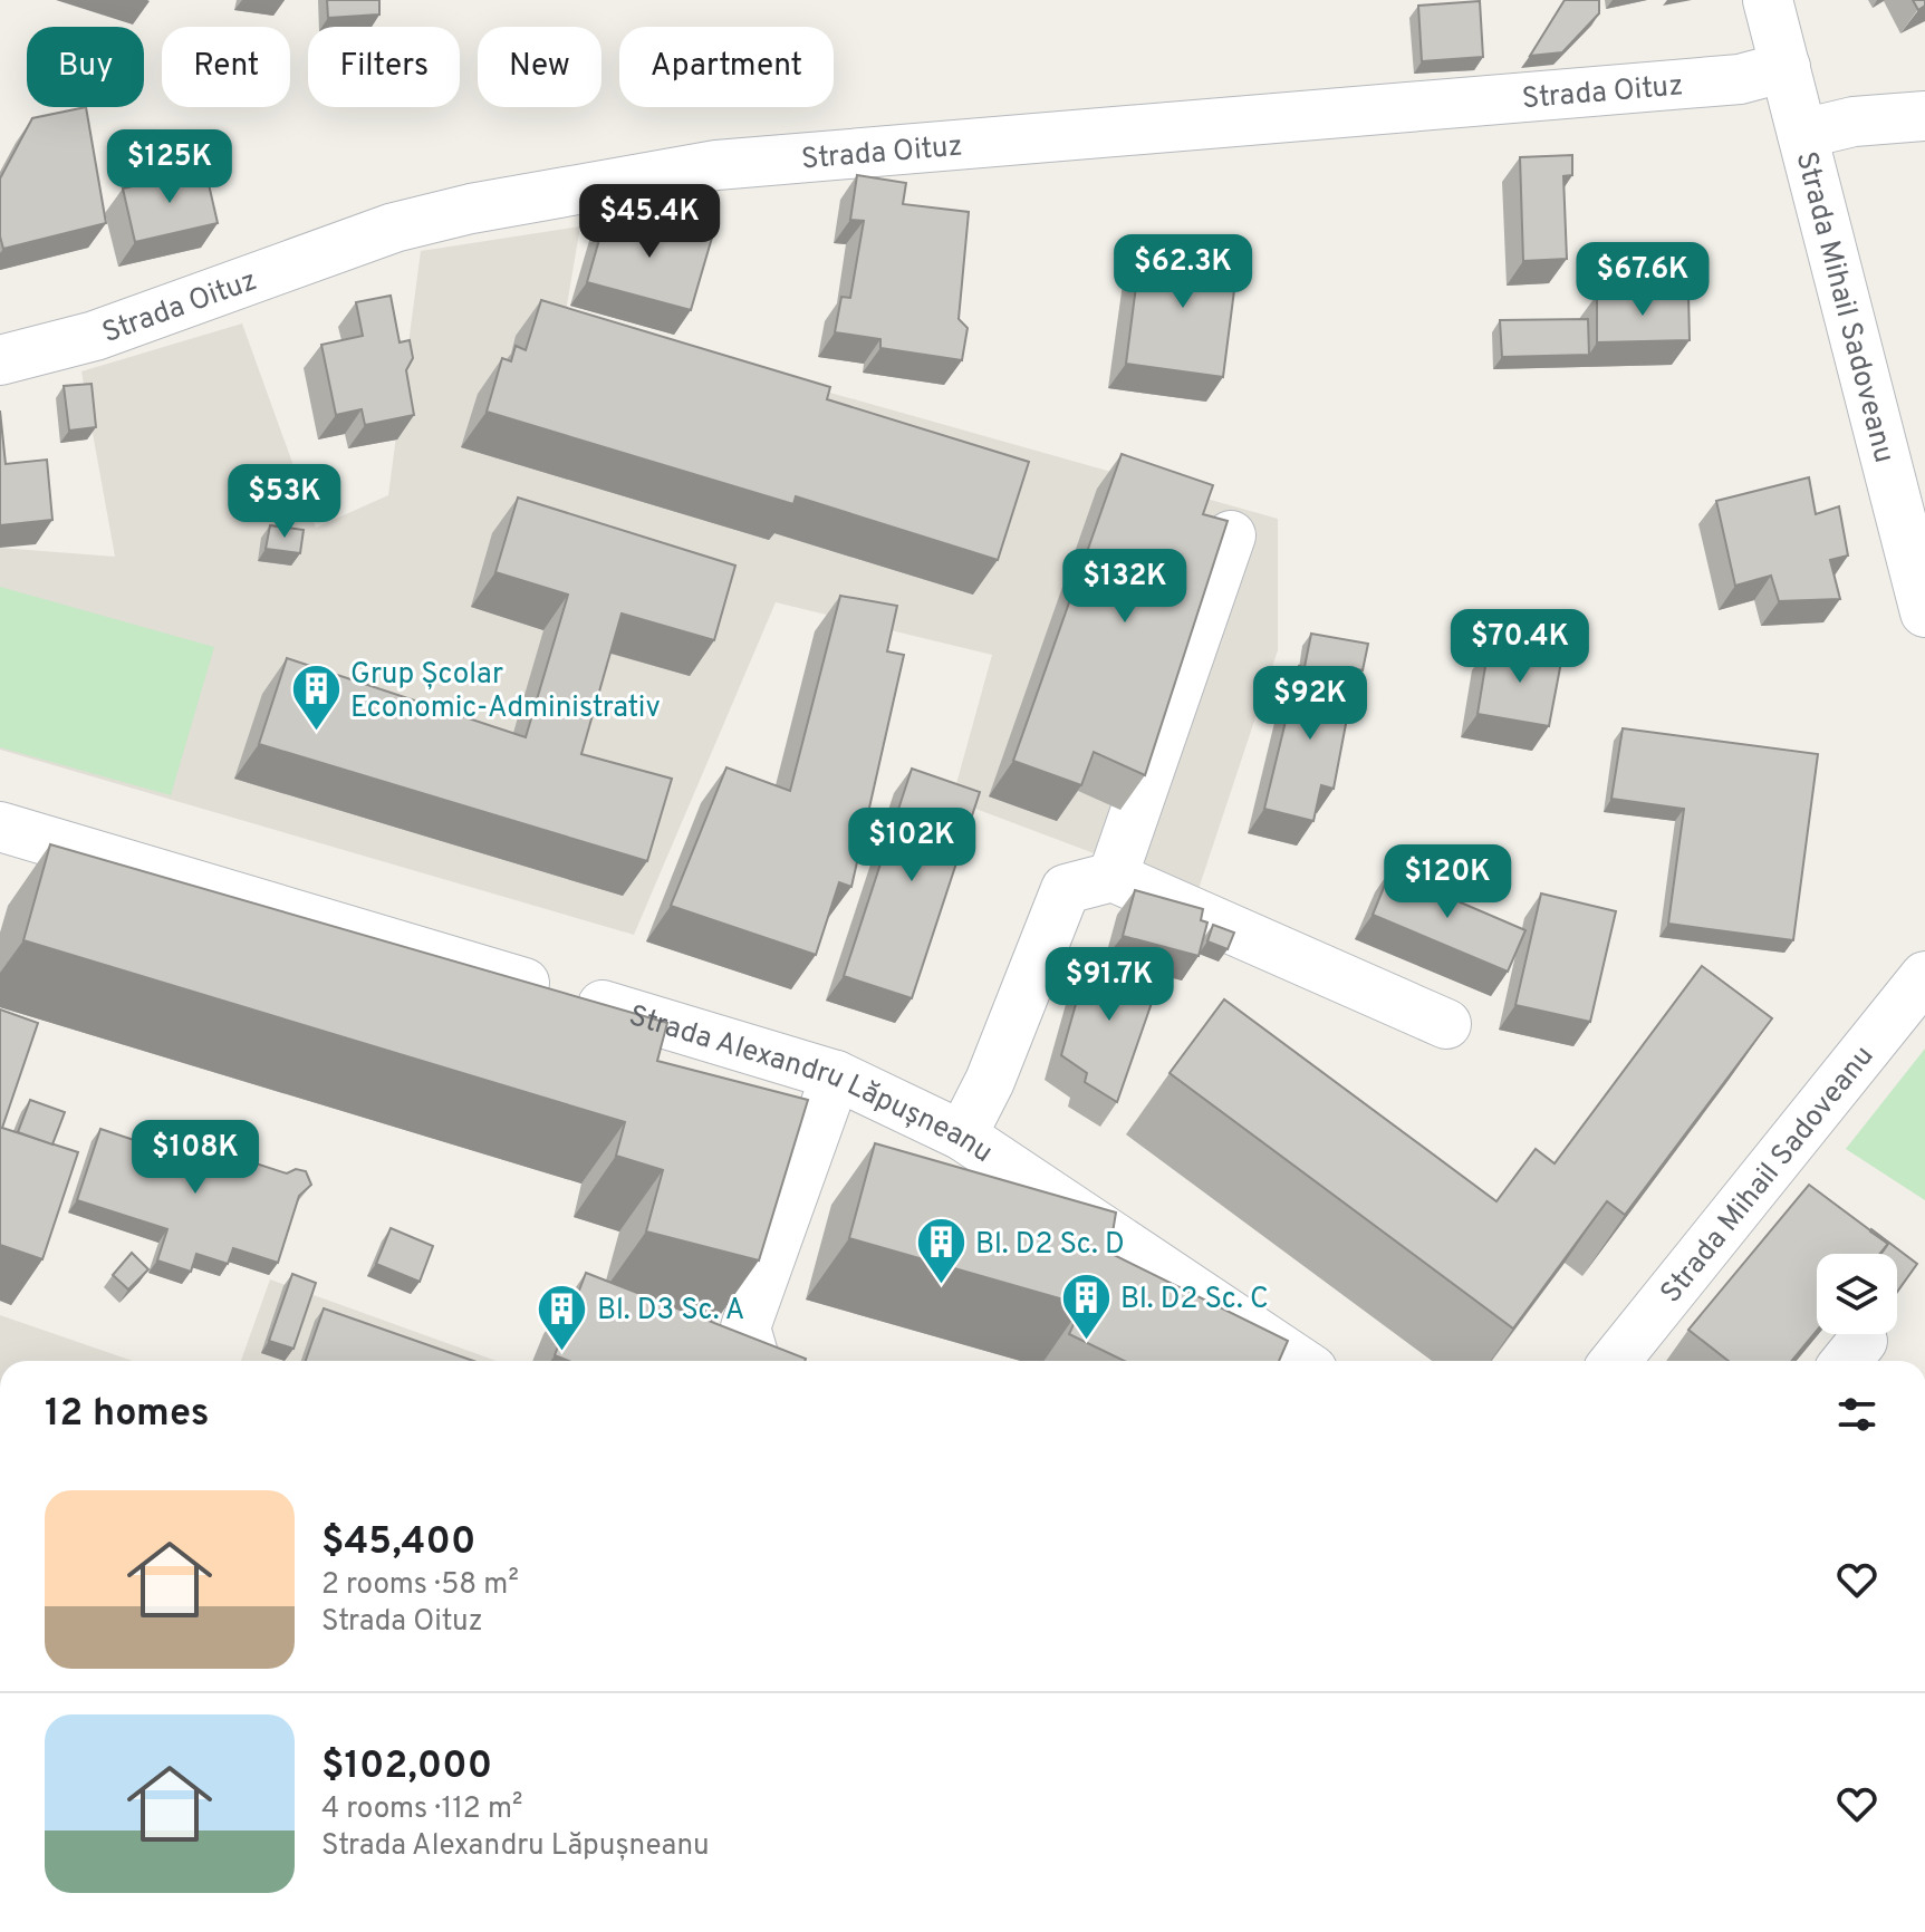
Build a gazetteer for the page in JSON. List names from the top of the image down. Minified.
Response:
{"streets":{"street":["Strada Oituz","Strada Mihail Sadoveanu","Strada Alexandru Lăpușneanu"]},"crossings":[["Strada Oituz","Strada Mihail Sadoveanu"]],"places":{"building":["Grup Școlar Economic-Administrativ","Bl. D2 Sc. D","Bl. D2 Sc. C","Bl. D3 Sc. A"]},"page":{"chip":["Buy","Rent","Filters","New","Apartment"],"price":["$125K","$45.4K","$62.3K","$67.6K","$53K","$132K","$70.4K","$92K","$102K","$120K","$91.7K","$108K"],"heading":"12 homes","list":[{"name":"$45,400","note":"2 rooms · 58 m² · Strada Oituz"},{"name":"$102,000","note":"4 rooms · 112 m² · Strada Alexandru Lăpușneanu"}]}}
